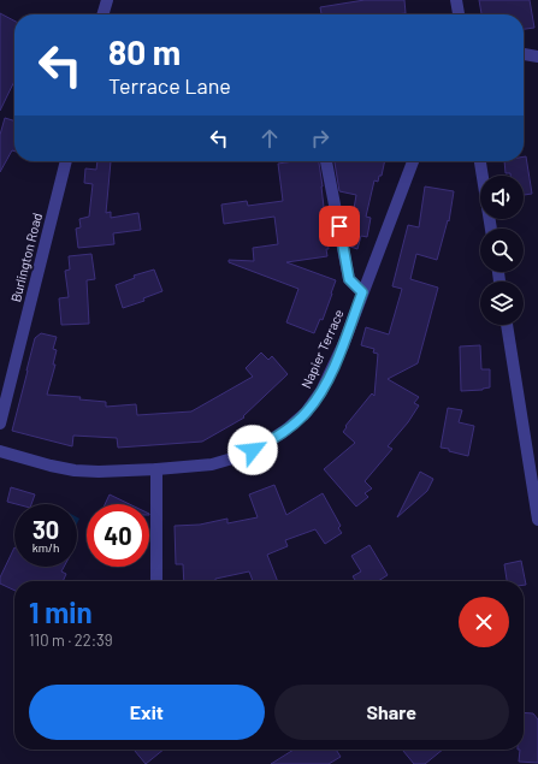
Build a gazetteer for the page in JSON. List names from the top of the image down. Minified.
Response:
{"streets":{"street":["Burlington Road","Napier Terrace"]},"page":{"turn":["80 m","Terrace Lane"],"speed":"30 km/h","limit":"40","heading":["1 min","110 m · 22:39"],"buttons":["Exit","Share"]}}
